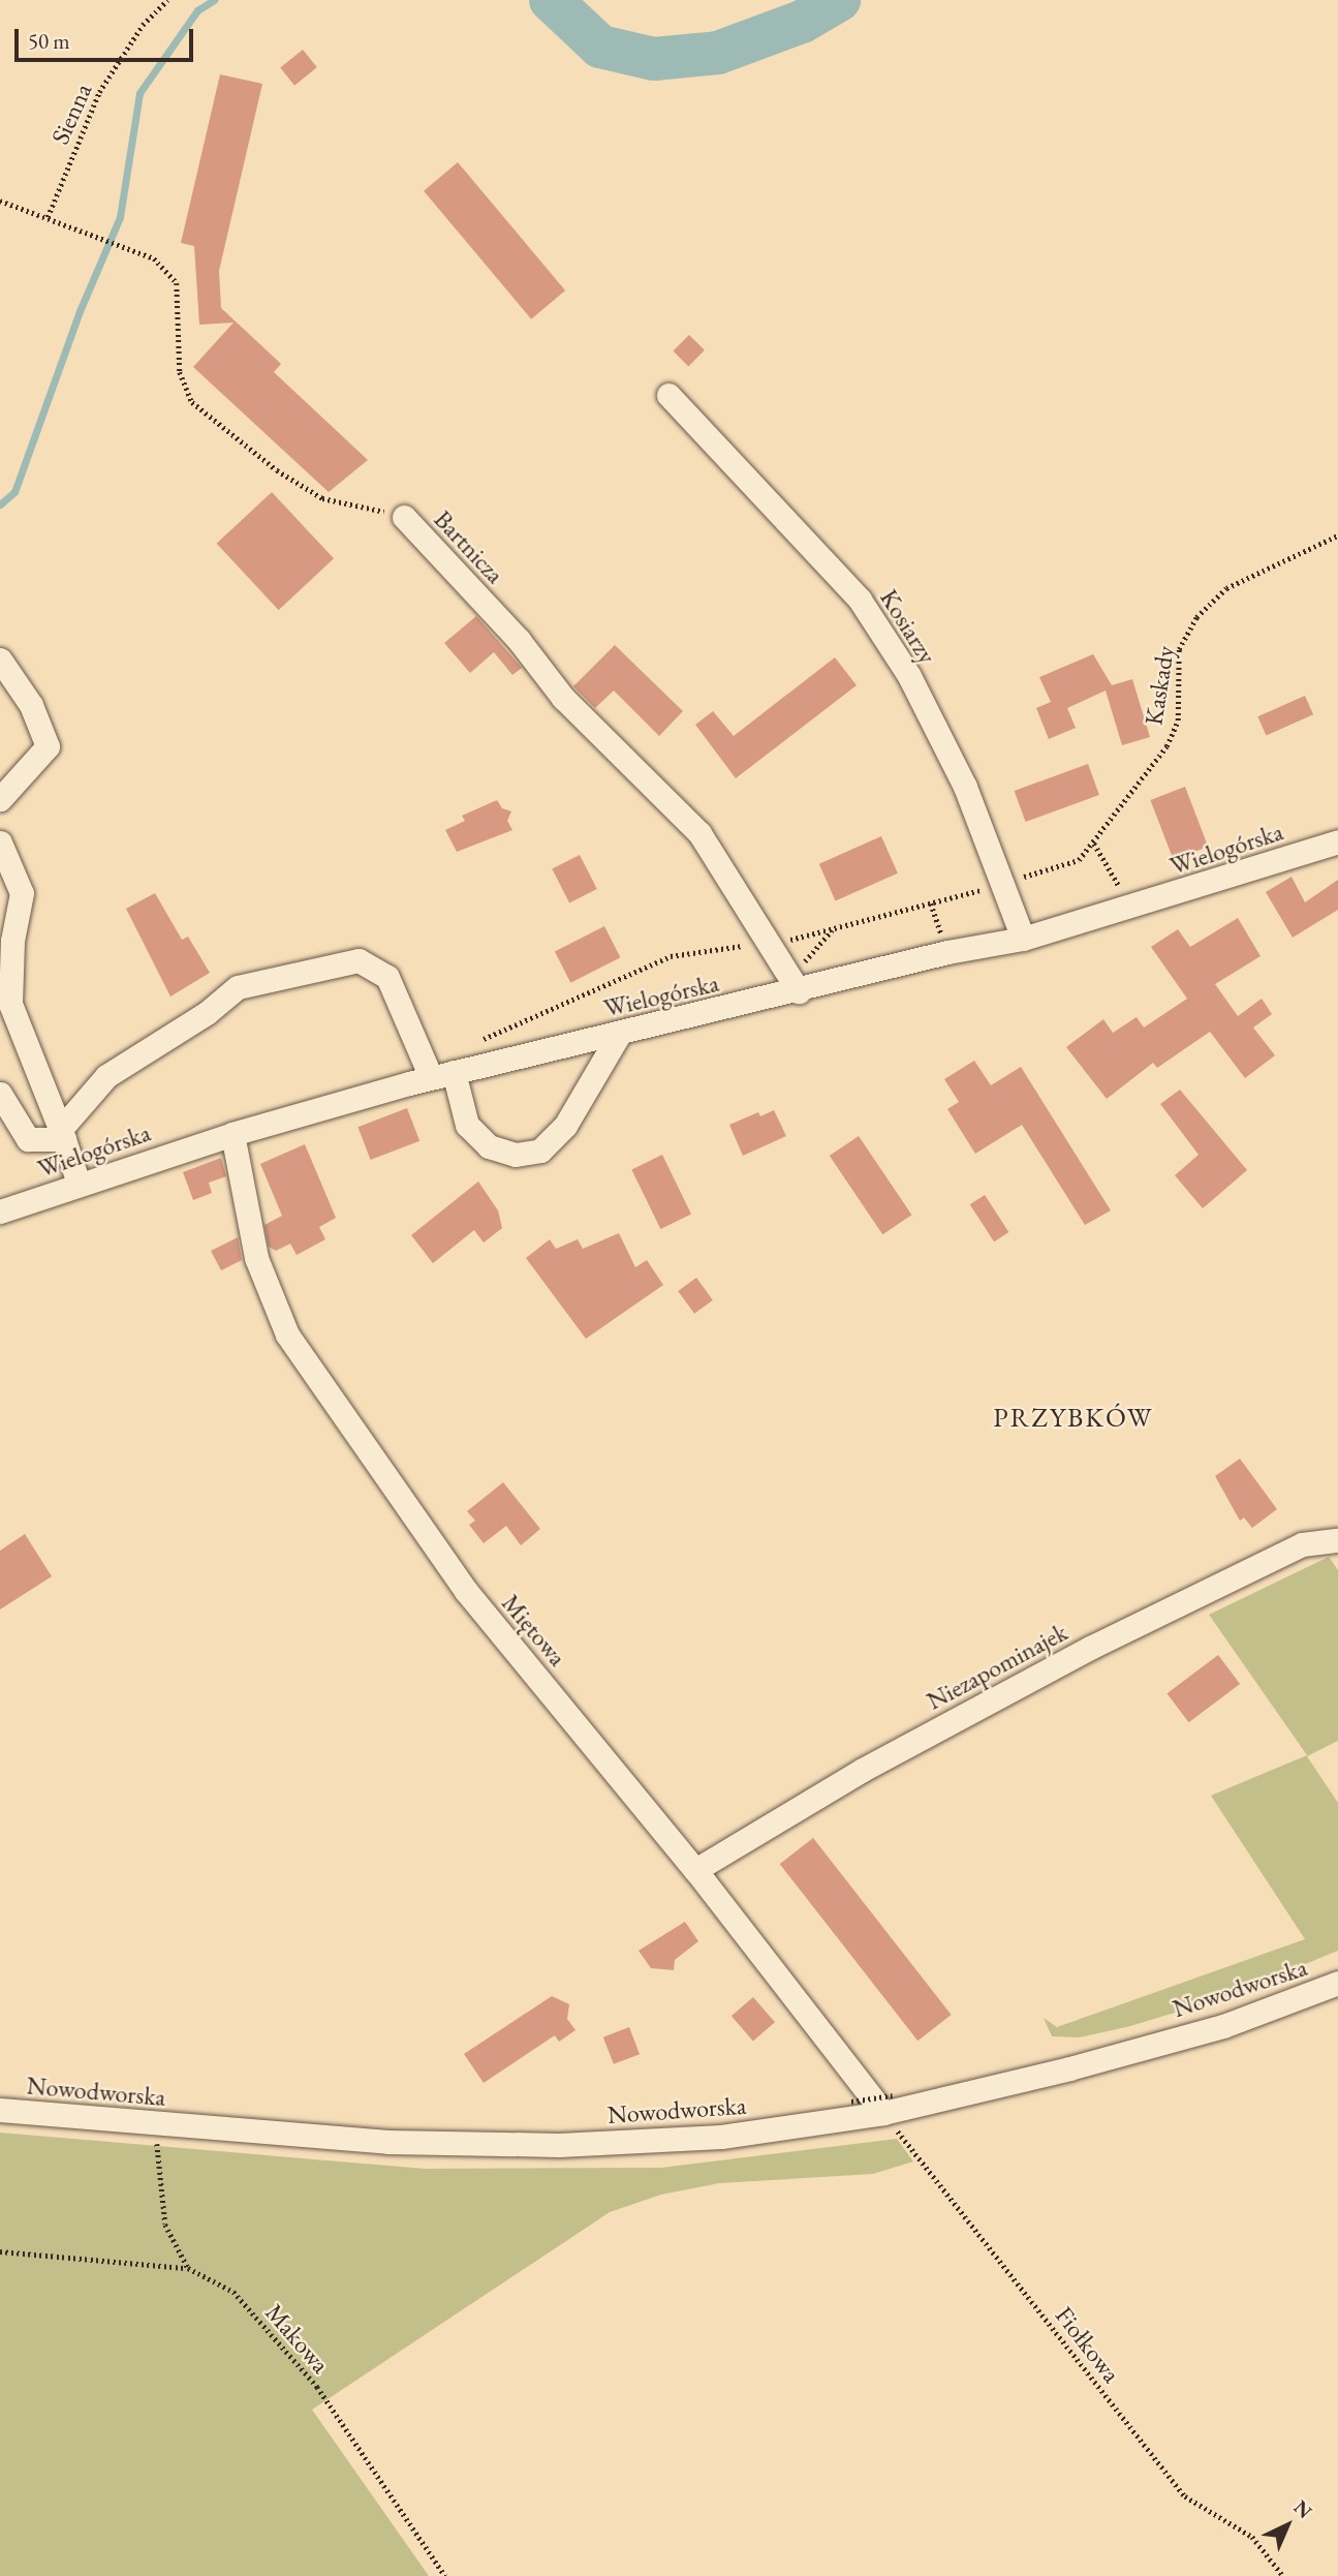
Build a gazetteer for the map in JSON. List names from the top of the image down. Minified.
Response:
{"streets":{"street":["Bartnicza","Kosiarzy","Wielogórska","Miętowa","Niezapominajek","Nowodworska"],"path":["Sienna","Kaskady","Makowa","Fiołkowa"]},"crossings":[["Sienna","Bartnicza"],["Bartnicza","Kaskady"],["Bartnicza","Wielogórska"],["Kosiarzy","Kaskady"],["Kosiarzy","Wielogórska"],["Wielogórska","Miętowa"],["Miętowa","Niezapominajek"],["Miętowa","Nowodworska"],["Miętowa","Fiołkowa"],["Nowodworska","Fiołkowa"]],"districts":["PRZYBKÓW"],"scale_bar":"50 m","north":"top right"}
